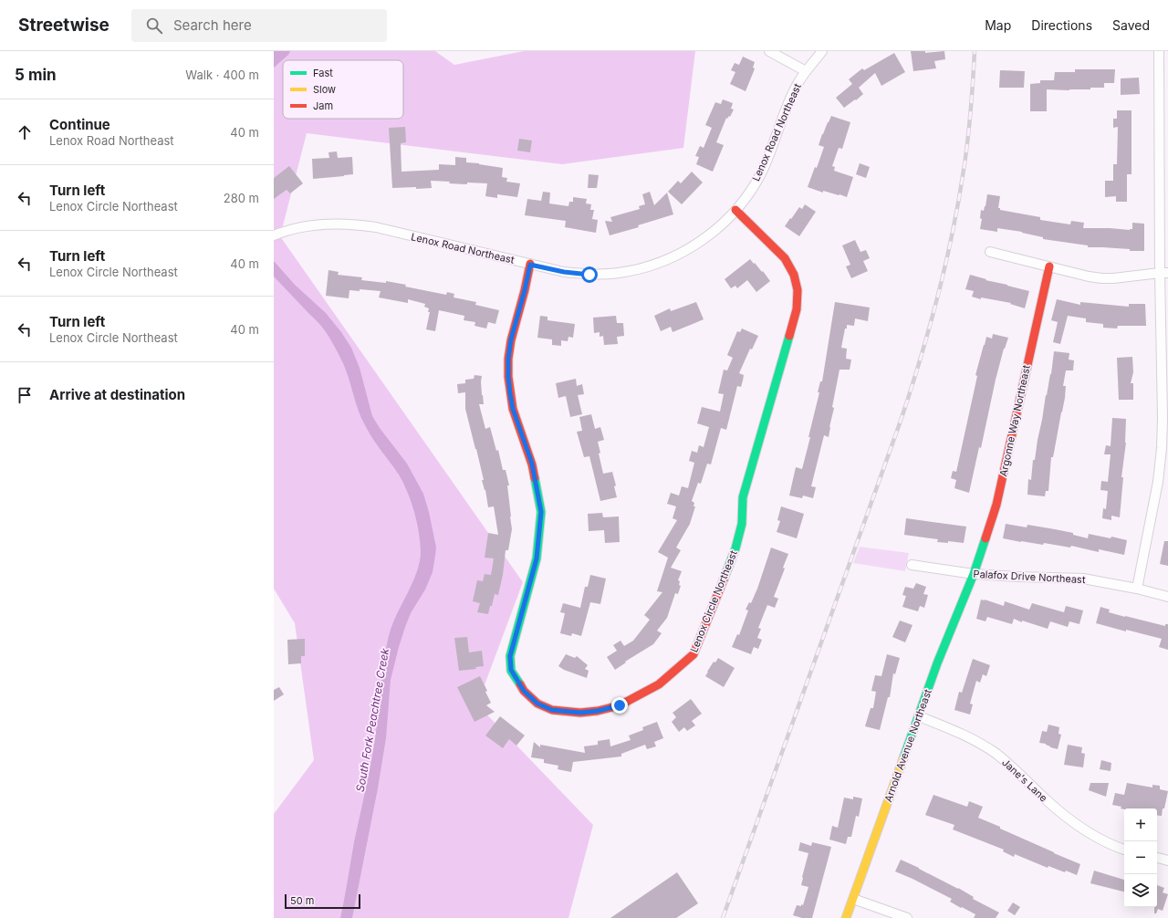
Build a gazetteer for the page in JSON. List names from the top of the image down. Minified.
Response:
{"streets":{"street":["Lenox Road Northeast","Argonne Way Northeast","Palafox Drive Northeast","Lenox Circle Northeast","Arnold Avenue Northeast","Jane's Lane"]},"crossings":[["Lenox Road Northeast","Lenox Circle Northeast"],["Argonne Way Northeast","Palafox Drive Northeast"],["Argonne Way Northeast","Arnold Avenue Northeast"],["Palafox Drive Northeast","Arnold Avenue Northeast"],["Arnold Avenue Northeast","Jane's Lane"]],"water":["South Fork Peachtree Creek"],"legend":["Fast","Slow","Jam"],"scale_bar":"50 m","page":{"header":"Streetwise","search":"Search here","nav":["Map","Directions","Saved"],"heading":["5 min","Walk · 400 m"],"list":[["Continue","Lenox Road Northeast","40 m"],["Turn left","Lenox Circle Northeast","280 m"],["Turn left","Lenox Circle Northeast","40 m"],["Turn left","Lenox Circle Northeast","40 m"],"Arrive at destination"],"map_buttons":["+","−"],"scale":"50 m"}}
